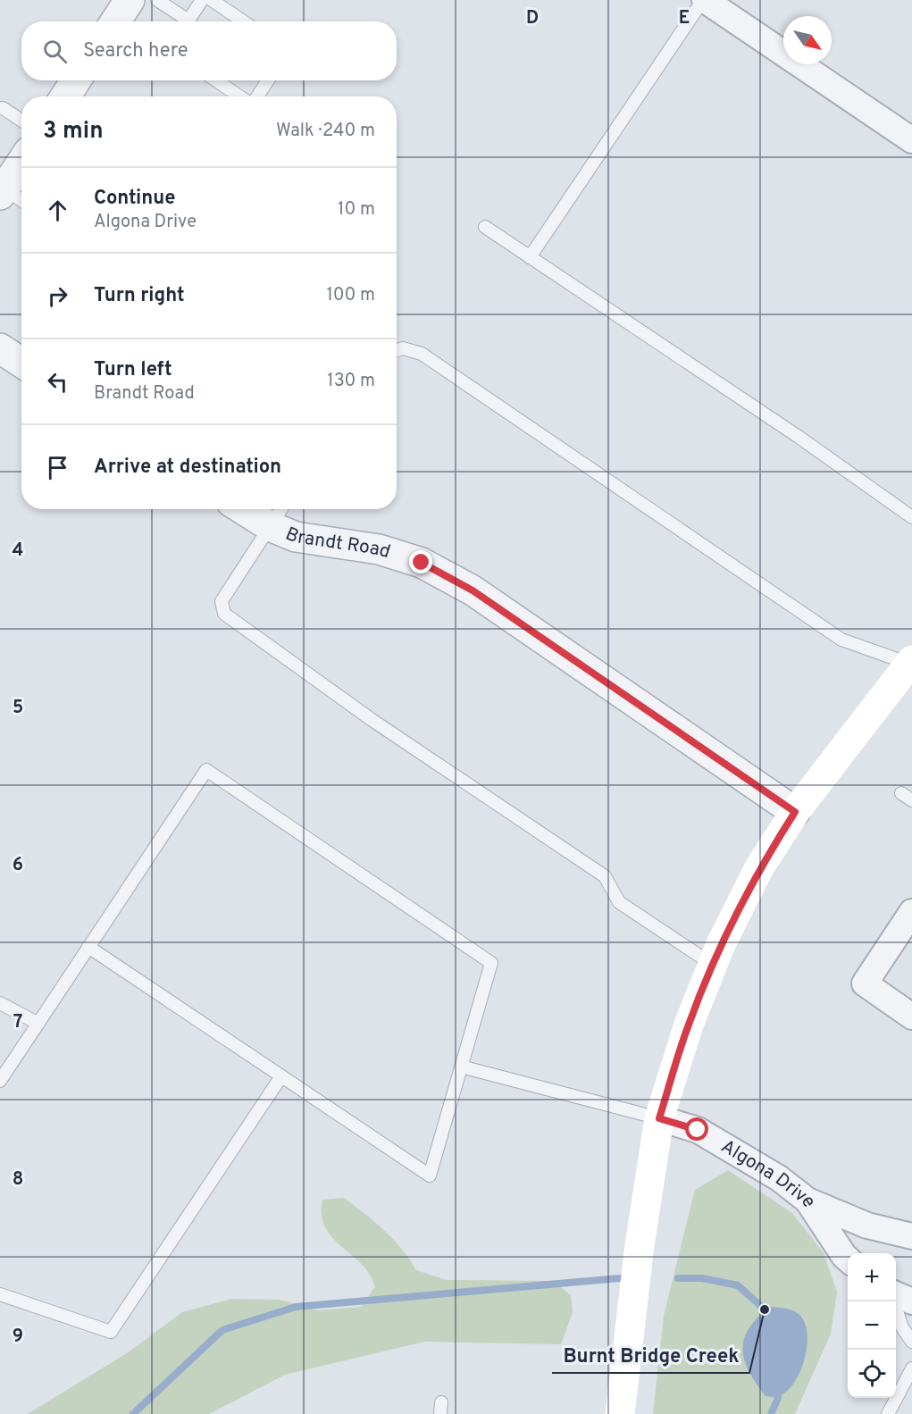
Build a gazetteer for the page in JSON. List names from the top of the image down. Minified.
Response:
{"streets":{"street":["Brandt Road","Algona Drive"]},"places":["Burnt Bridge Creek"],"north":"bottom right","page":{"search":"Search here","heading":["3 min","Walk · 240 m"],"list":[["Continue","Algona Drive","10 m"],["Turn right","100 m"],["Turn left","Brandt Road","130 m"],"Arrive at destination"],"map_buttons":["+","−"]},"grid":{"columns":["D","E"],"rows":["4","5","6","7","8","9"]}}
